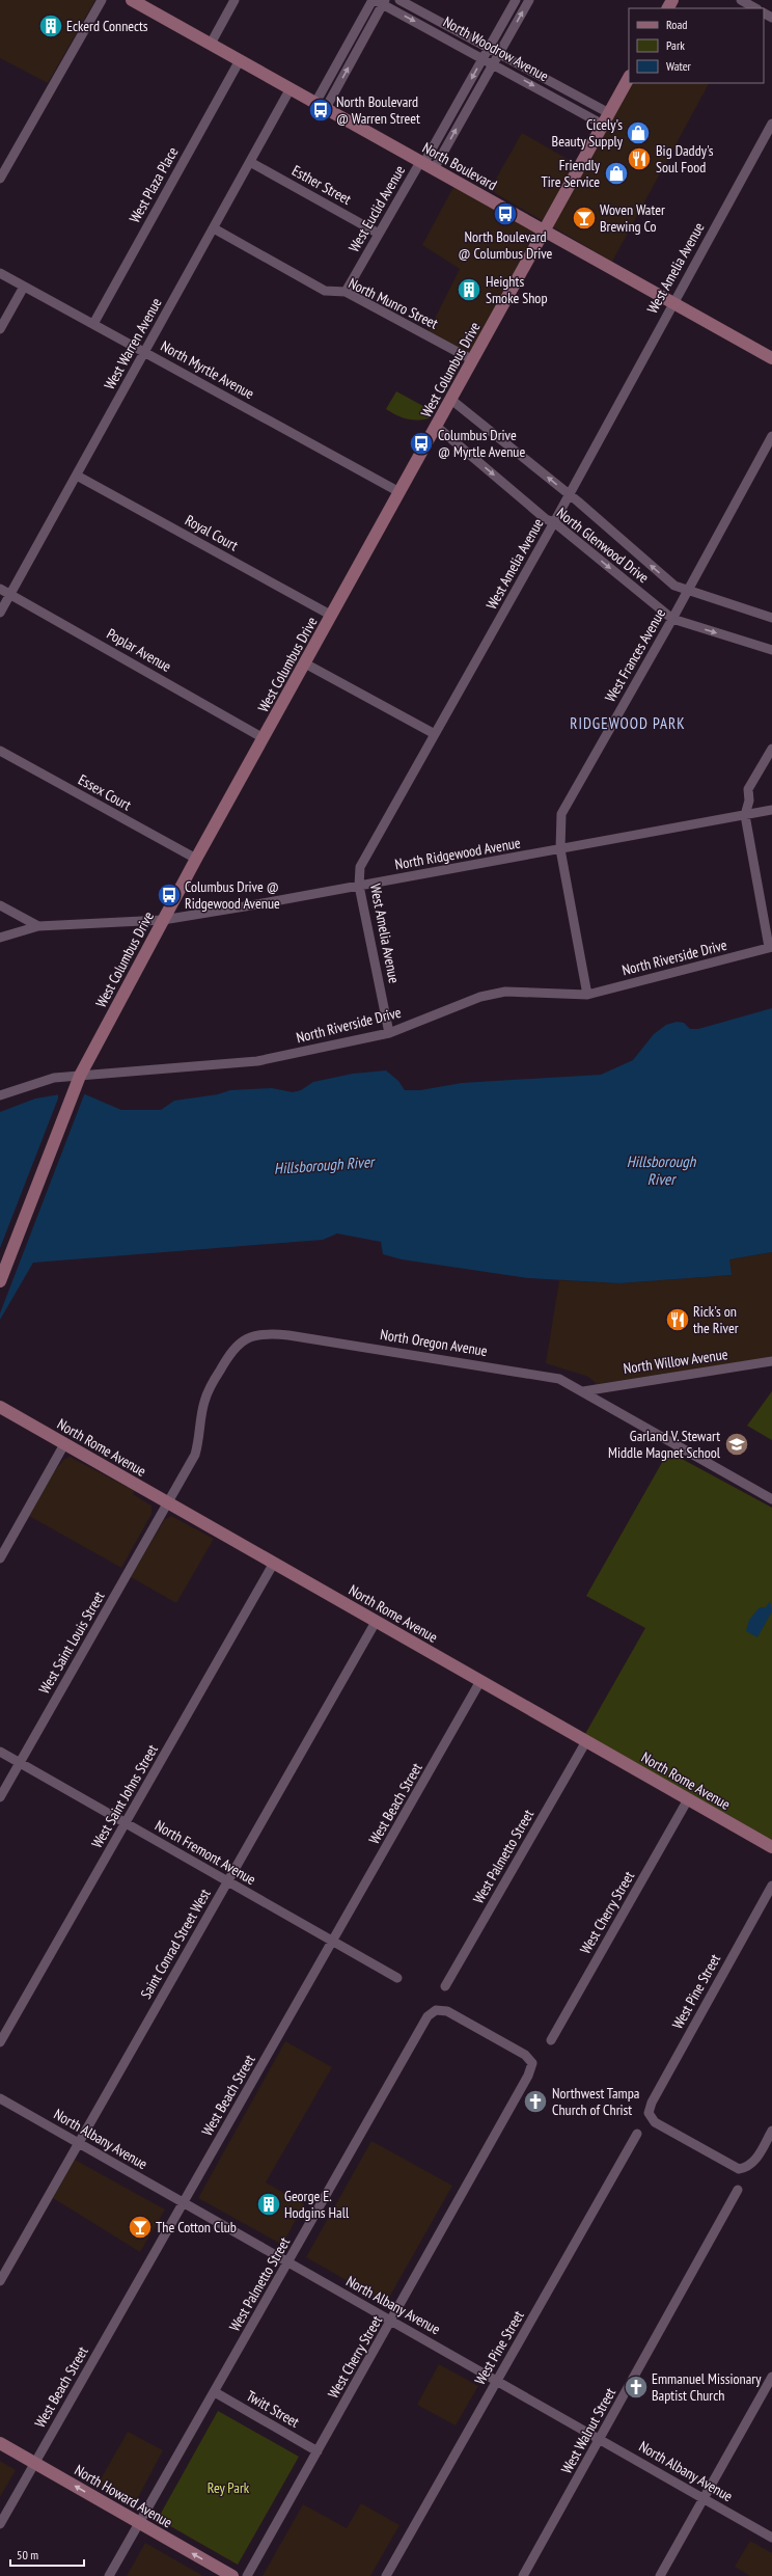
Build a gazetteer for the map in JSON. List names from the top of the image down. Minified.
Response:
{"streets":{"main road":["North Boulevard","West Columbus Drive","North Rome Avenue","North Howard Avenue"],"street":["North Woodrow Avenue","West Plaza Place","Esther Street","West Euclid Avenue","West Amelia Avenue","North Munro Street","West Warren Avenue","North Myrtle Avenue","Royal Court","North Glenwood Drive","Poplar Avenue","West Frances Avenue","Essex Court","North Ridgewood Avenue","North Riverside Drive","North Oregon Avenue","North Willow Avenue","West Saint Louis Street","West Saint Johns Street","West Beach Street","North Fremont Avenue","West Palmetto Street","West Cherry Street","Saint Conrad Street West","West Pine Street","North Albany Avenue","Twitt Street","West Walnut Street"]},"crossings":[["North Woodrow Avenue","West Euclid Avenue"],["North Woodrow Avenue","West Columbus Drive"],["North Boulevard","West Plaza Place"],["North Boulevard","West Euclid Avenue"],["North Boulevard","West Amelia Avenue"],["North Boulevard","West Warren Avenue"],["North Boulevard","West Columbus Drive"],["West Plaza Place","North Myrtle Avenue"],["Esther Street","West Euclid Avenue"],["Esther Street","West Warren Avenue"],["West Euclid Avenue","North Munro Street"],["West Amelia Avenue","North Glenwood Drive"],["West Amelia Avenue","North Ridgewood Avenue"],["West Amelia Avenue","North Riverside Drive"],["North Munro Street","West Warren Avenue"],["North Munro Street","West Columbus Drive"],["West Warren Avenue","North Myrtle Avenue"],["West Warren Avenue","Royal Court"],["West Warren Avenue","Poplar Avenue"],["North Myrtle Avenue","West Columbus Drive"],["West Columbus Drive","Royal Court"],["West Columbus Drive","North Glenwood Drive"],["West Columbus Drive","Poplar Avenue"],["West Columbus Drive","Essex Court"],["West Columbus Drive","North Ridgewood Avenue"],["West Columbus Drive","North Riverside Drive"],["North Glenwood Drive","West Frances Avenue"],["West Frances Avenue","North Ridgewood Avenue"],["West Frances Avenue","North Riverside Drive"],["North Oregon Avenue","North Willow Avenue"],["North Oregon Avenue","North Rome Avenue"],["North Oregon Avenue","West Saint Louis Street"],["North Rome Avenue","West Saint Louis Street"],["North Rome Avenue","West Saint Johns Street"],["North Rome Avenue","West Beach Street"],["North Rome Avenue","West Palmetto Street"],["North Rome Avenue","West Cherry Street"],["North Rome Avenue","Saint Conrad Street West"],["West Saint Louis Street","North Fremont Avenue"],["West Saint Johns Street","North Fremont Avenue"],["West Beach Street","North Fremont Avenue"],["West Beach Street","North Albany Avenue"],["West Beach Street","North Howard Avenue"],["North Fremont Avenue","Saint Conrad Street West"],["West Palmetto Street","West Cherry Street"],["West Palmetto Street","North Albany Avenue"],["West Palmetto Street","Twitt Street"],["West Palmetto Street","North Howard Avenue"],["West Cherry Street","North Albany Avenue"],["West Cherry Street","Twitt Street"],["Saint Conrad Street West","North Albany Avenue"],["West Pine Street","North Albany Avenue"],["North Albany Avenue","West Walnut Street"]],"one_way":["North Howard Avenue"],"districts":["RIDGEWOOD PARK"],"water":["Hillsborough River"],"parks":["Rey Park"],"places":{"building":["Eckerd Connects","Heights Smoke Shop","George E. Hodgins Hall"],"bus stop":["North Boulevard @ Warren Street","North Boulevard @ Columbus Drive","Columbus Drive @ Myrtle Avenue","Columbus Drive @ Ridgewood Avenue"],"shop":["Cicely's Beauty Supply","Friendly Tire Service"],"restaurant":["Big Daddy's Soul Food","Rick's on the River"],"bar":["Woven Water Brewing Co","The Cotton Club"],"school or university":["Garland V. Stewart Middle Magnet School"],"church":["Northwest Tampa Church of Christ","Emmanuel Missionary Baptist Church"]},"legend":["Road","Park","Water"],"scale_bar":"50 m"}
